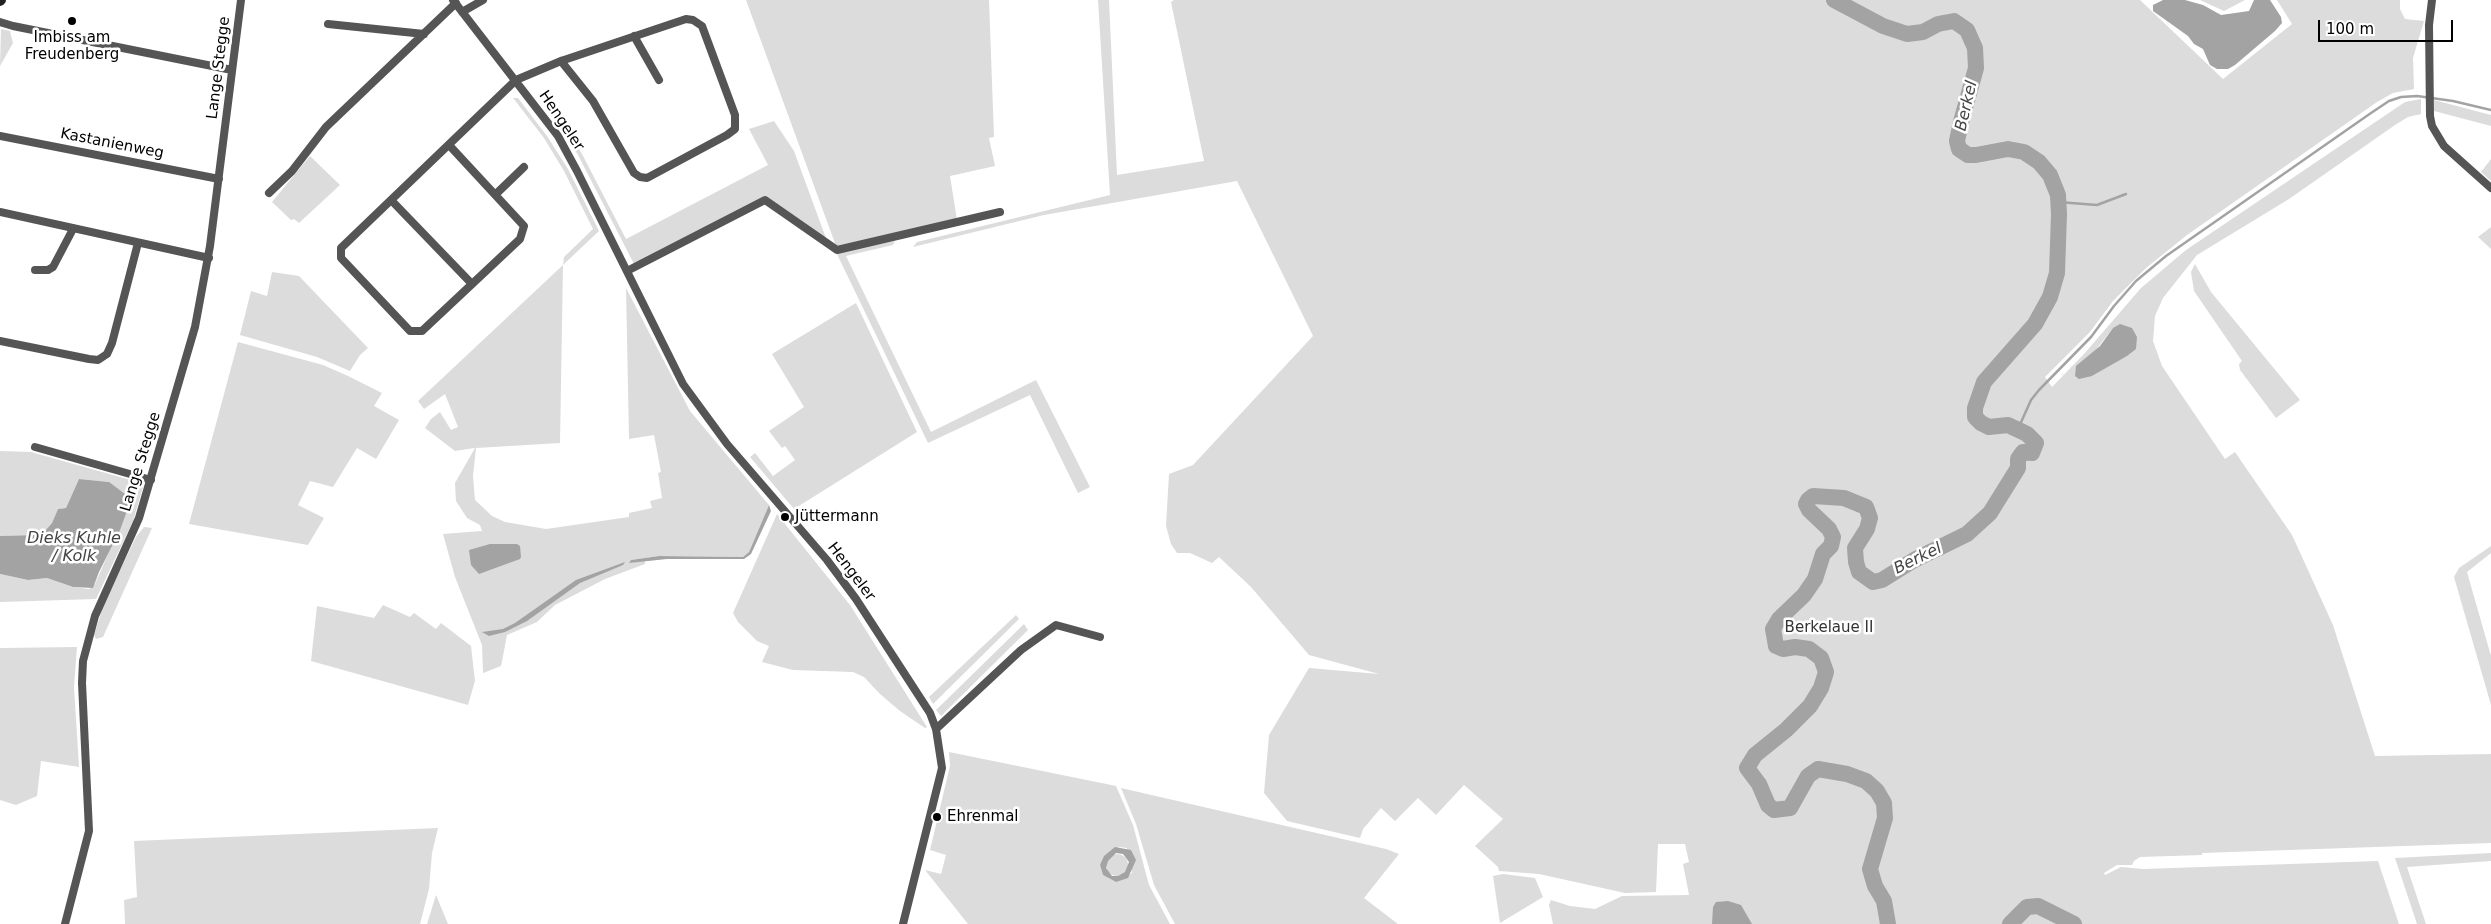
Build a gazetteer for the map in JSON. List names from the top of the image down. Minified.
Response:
{"streets":{"street":["Lange Stegge","Hengeler","Kastanienweg"]},"crossings":[["Lange Stegge","Kastanienweg"]],"water":["Berkel","Dieks Kuhle / Kolk"],"parks":["Berkelaue II"],"places":["Imbiss am Freudenberg","Jüttermann","Ehrenmal"],"scale_bar":"100 m"}
